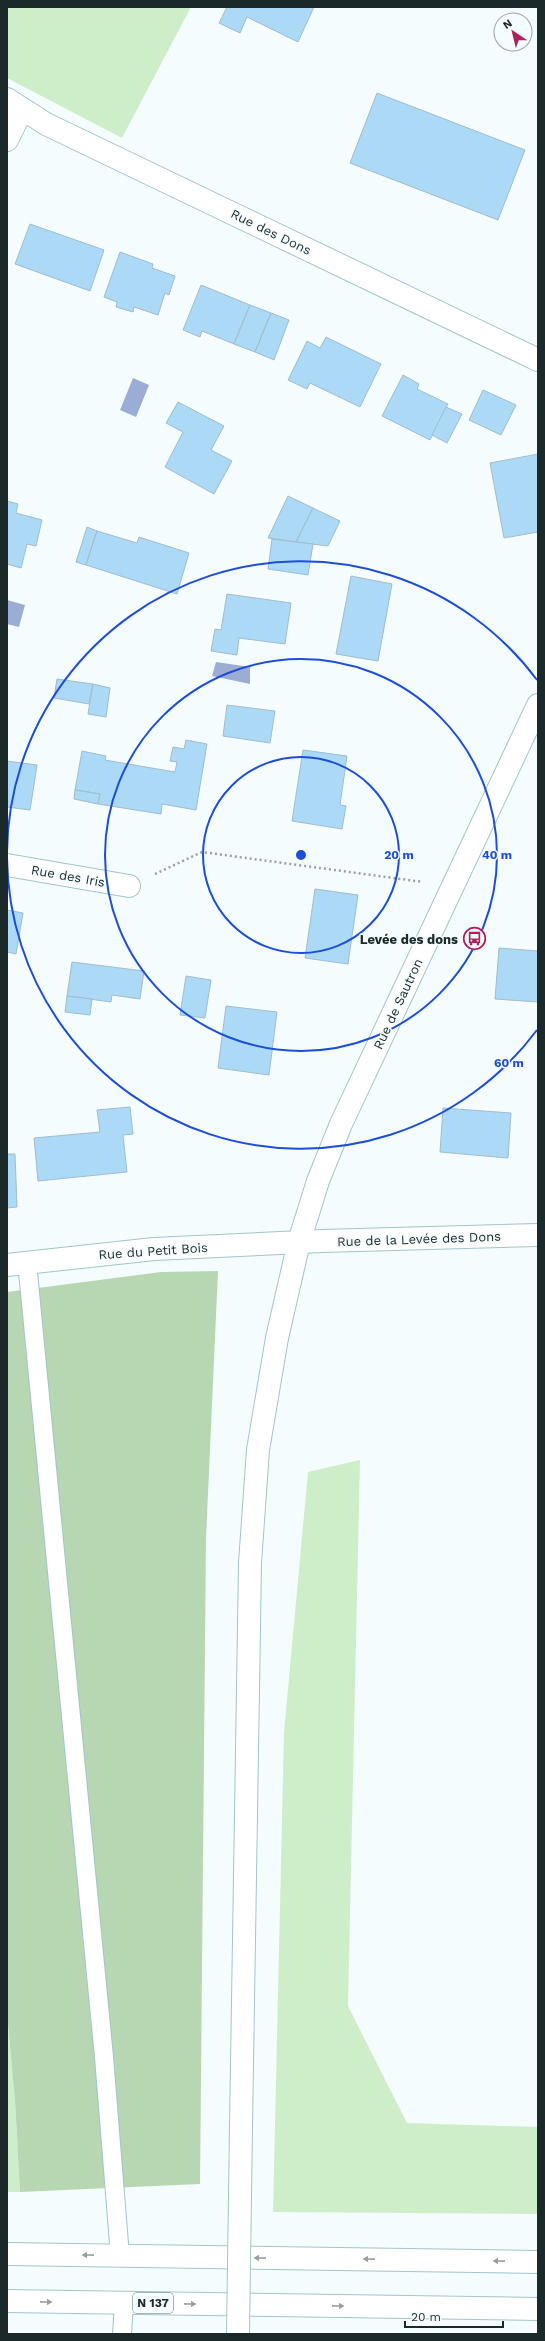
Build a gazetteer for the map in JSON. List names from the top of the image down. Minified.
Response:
{"streets":{"main road":["Rue des Dons","Rue des Iris","Rue de Sautron","Rue de la Levée des Dons","Rue du Petit Bois","N 137"]},"crossings":[["Rue de Sautron","Rue de la Levée des Dons"],["Rue de Sautron","Rue du Petit Bois"],["Rue de la Levée des Dons","Rue du Petit Bois"]],"places":{"bus stop":["Levée des dons"]},"scale_bar":"20 m","north":"top left","rings":["20 m","40 m","60 m"]}
